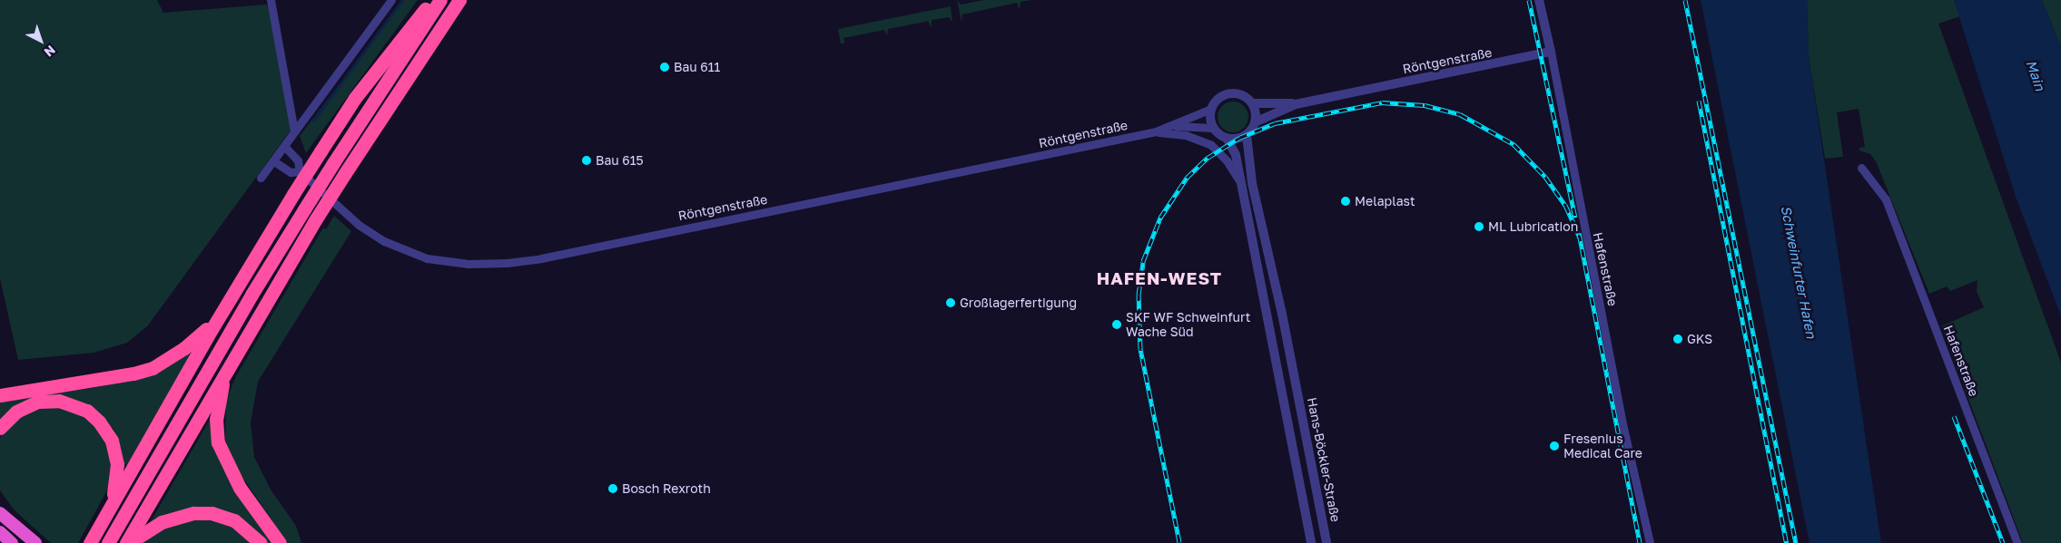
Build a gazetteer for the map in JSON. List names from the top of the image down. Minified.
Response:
{"streets":{"street":["Röntgenstraße","Hafenstraße","Hans-Böckler-Straße"]},"crossings":[["Röntgenstraße","Hafenstraße"],["Röntgenstraße","Hans-Böckler-Straße"]],"districts":["HAFEN-WEST"],"water":["Main","Schweinfurter Hafen"],"places":["Bau 611","Bau 615","Melaplast","ML Lubrication","Großlagerfertigung","SKF WF Schweinfurt Wache Süd","GKS","Fresenius Medical Care","Bosch Rexroth"],"north":"bottom right"}
